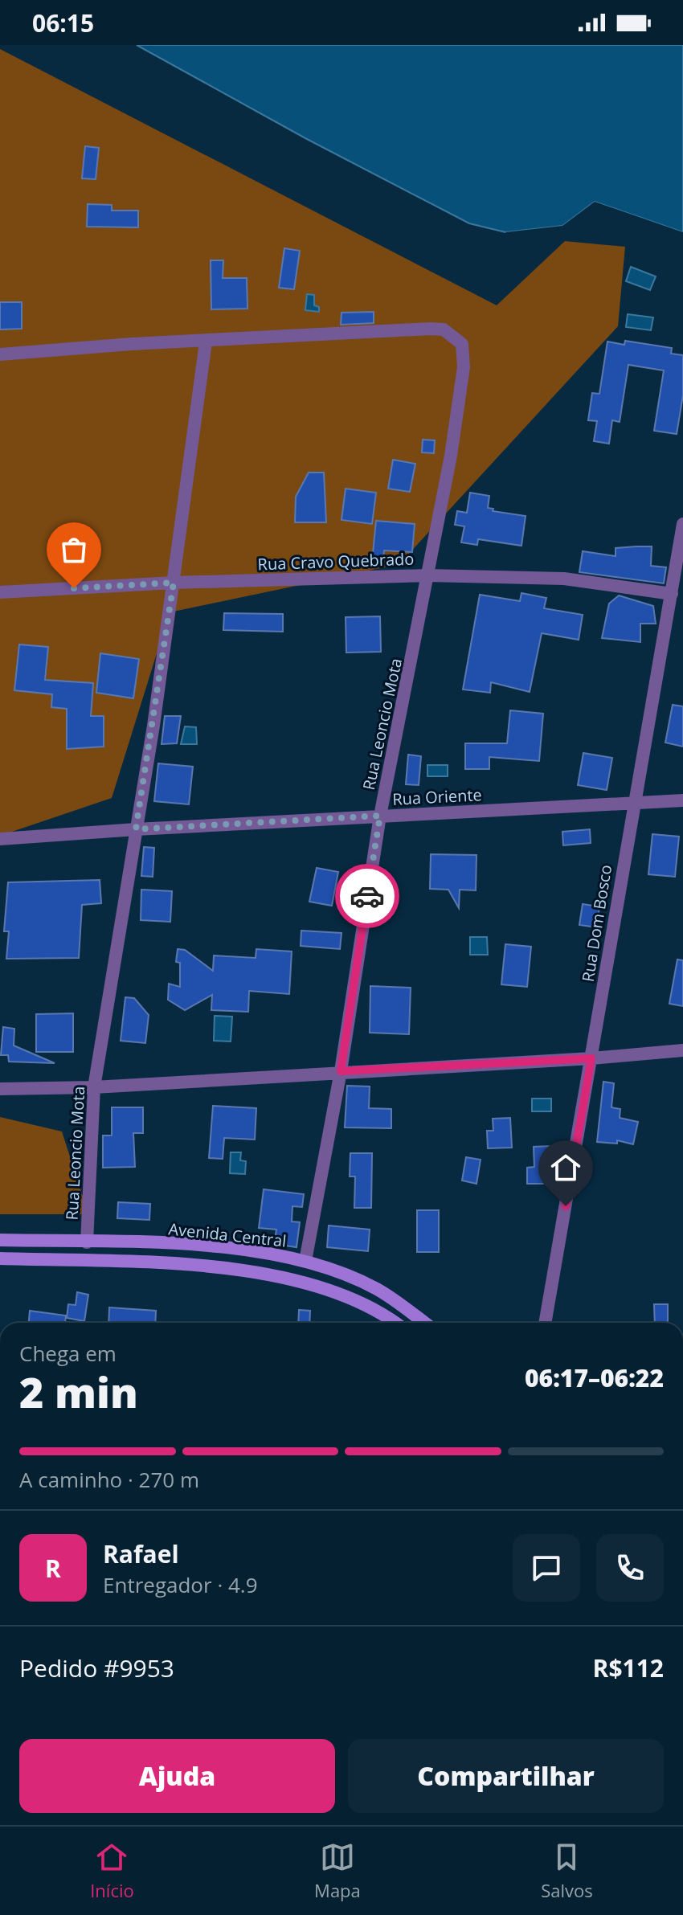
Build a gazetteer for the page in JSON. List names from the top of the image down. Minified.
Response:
{"streets":{"main road":["Avenida Central"],"street":["Rua Cravo Quebrado","Rua Leoncio Mota","Rua Oriente","Rua Dom Bosco"]},"crossings":[["Rua Cravo Quebrado","Rua Leoncio Mota"],["Rua Cravo Quebrado","Rua Dom Bosco"],["Rua Leoncio Mota","Rua Oriente"],["Rua Leoncio Mota","Avenida Central"],["Rua Oriente","Rua Dom Bosco"]],"page":{"status":"06:15","heading":["2 min","Chega em","06:17–06:22"],"panel":["Rafael","Entregador · 4.9","Pedido #9953","R$112"],"bar":"A caminho · 270 m","round":"R","buttons":["Ajuda","Compartilhar"],"tabs":["Início","Mapa","Salvos"]}}
